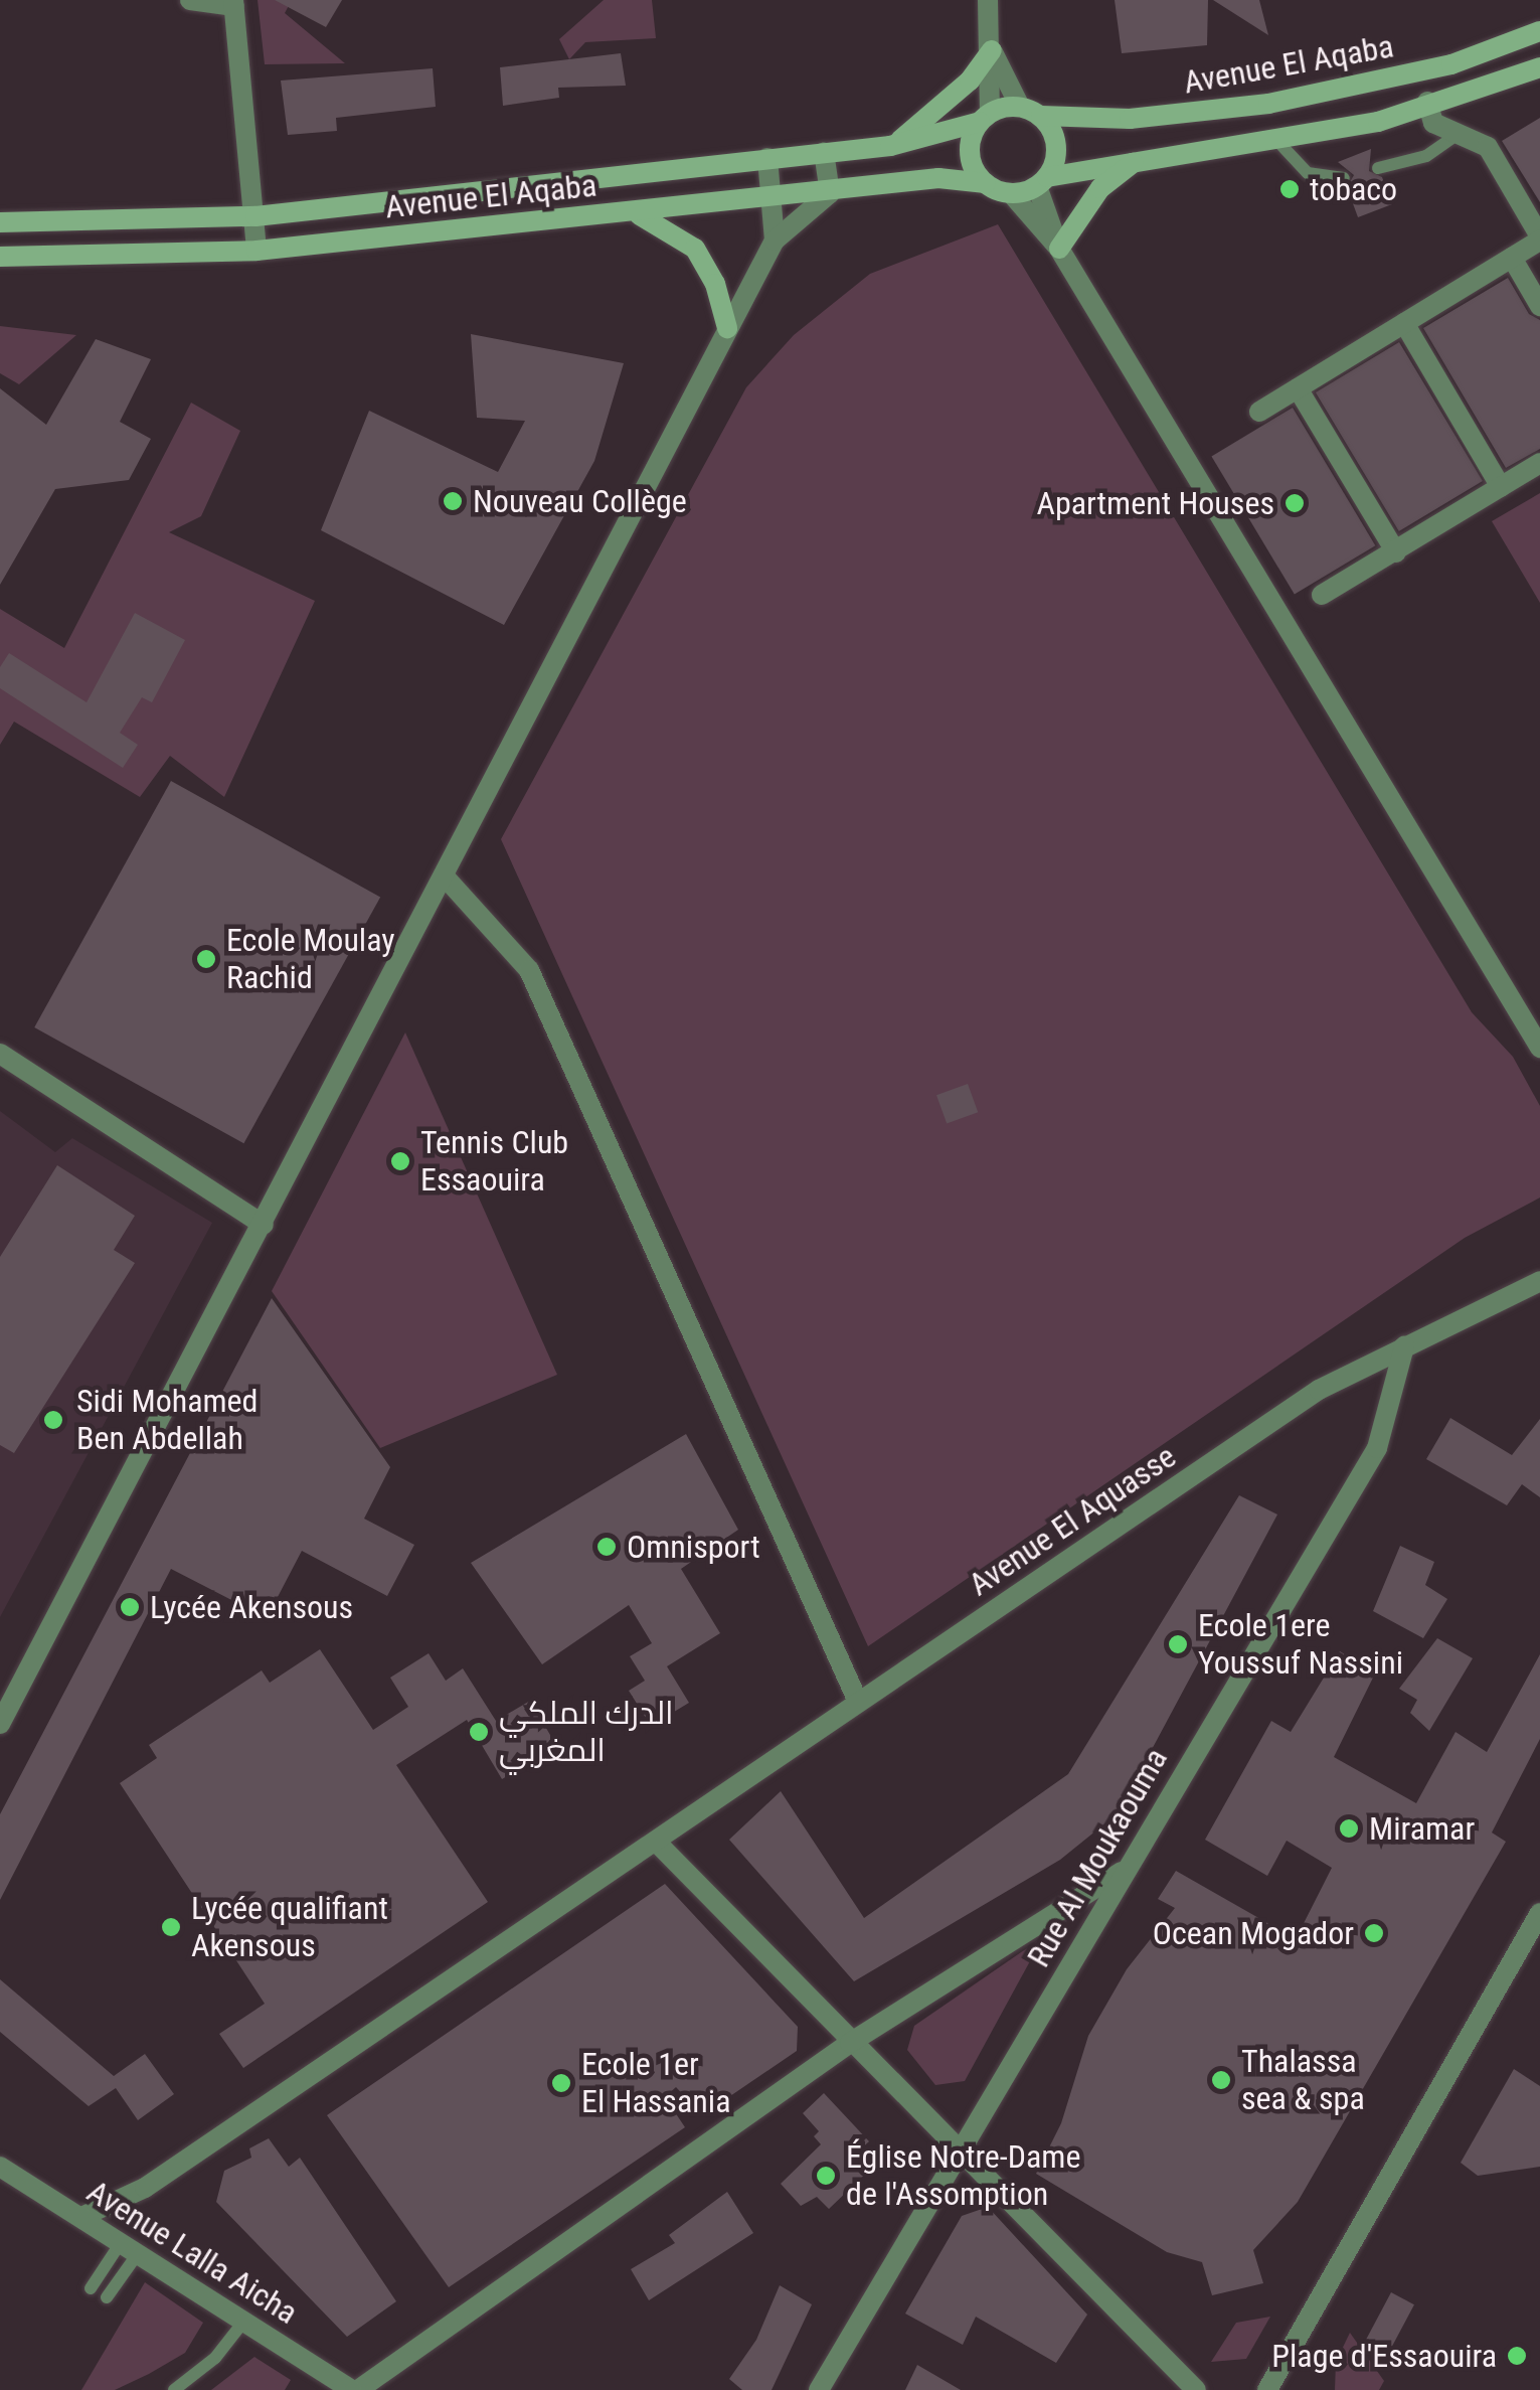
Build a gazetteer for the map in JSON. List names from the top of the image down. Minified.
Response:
{"streets":{"main road":["Avenue El Aqaba"],"street":["Avenue El Aquasse","Rue Al Moukaouma","Avenue Lalla Aicha"]},"crossings":[["Avenue El Aquasse","Rue Al Moukaouma"],["Avenue El Aquasse","Avenue Lalla Aicha"]],"places":["tobaco","Nouveau Collège","Apartment Houses","Ecole Moulay Rachid","Tennis Club Essaouira","Sidi Mohamed Ben Abdellah","Omnisport","Lycée Akensous","Ecole 1ere Youssuf Nassini","الدرك الملكي المغربي","Miramar","Lycée qualifiant Akensous","Ocean Mogador","Thalassa sea & spa","Ecole 1er El Hassania","Église Notre-Dame de l'Assomption","Plage d'Essaouira"]}
